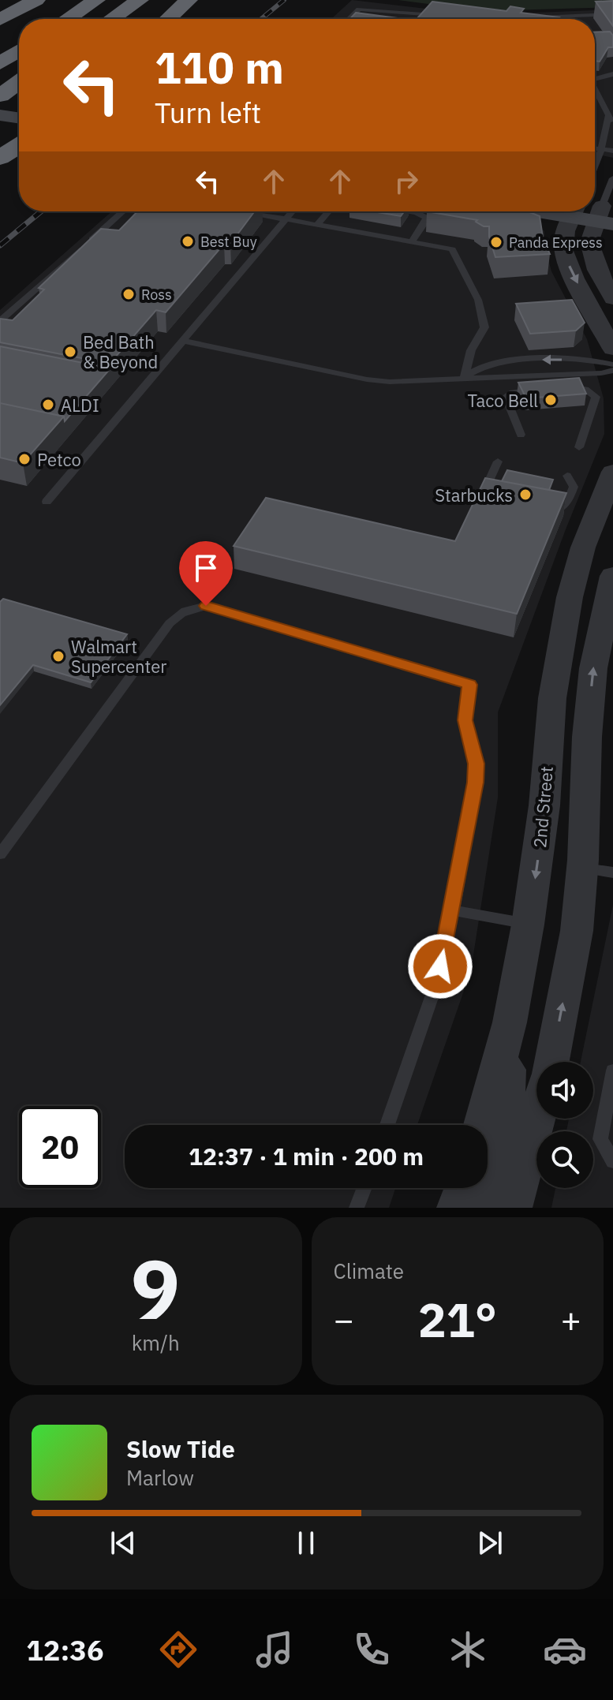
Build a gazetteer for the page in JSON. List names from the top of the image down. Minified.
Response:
{"streets":{"street":["2nd Street"]},"places":["Best Buy","Panda Express","Ross","Bed Bath & Beyond","Taco Bell","ALDI","Petco","Starbucks","Walmart Supercenter"],"page":{"turn":["110 m","Turn left"],"limit":"20","trip":"12:37 · 1 min · 200 m","tile":[["9","km/h"],"Climate"],"heat":["−","21°","+"],"song":["Slow Tide","Marlow"],"tabs":"12:36"}}
